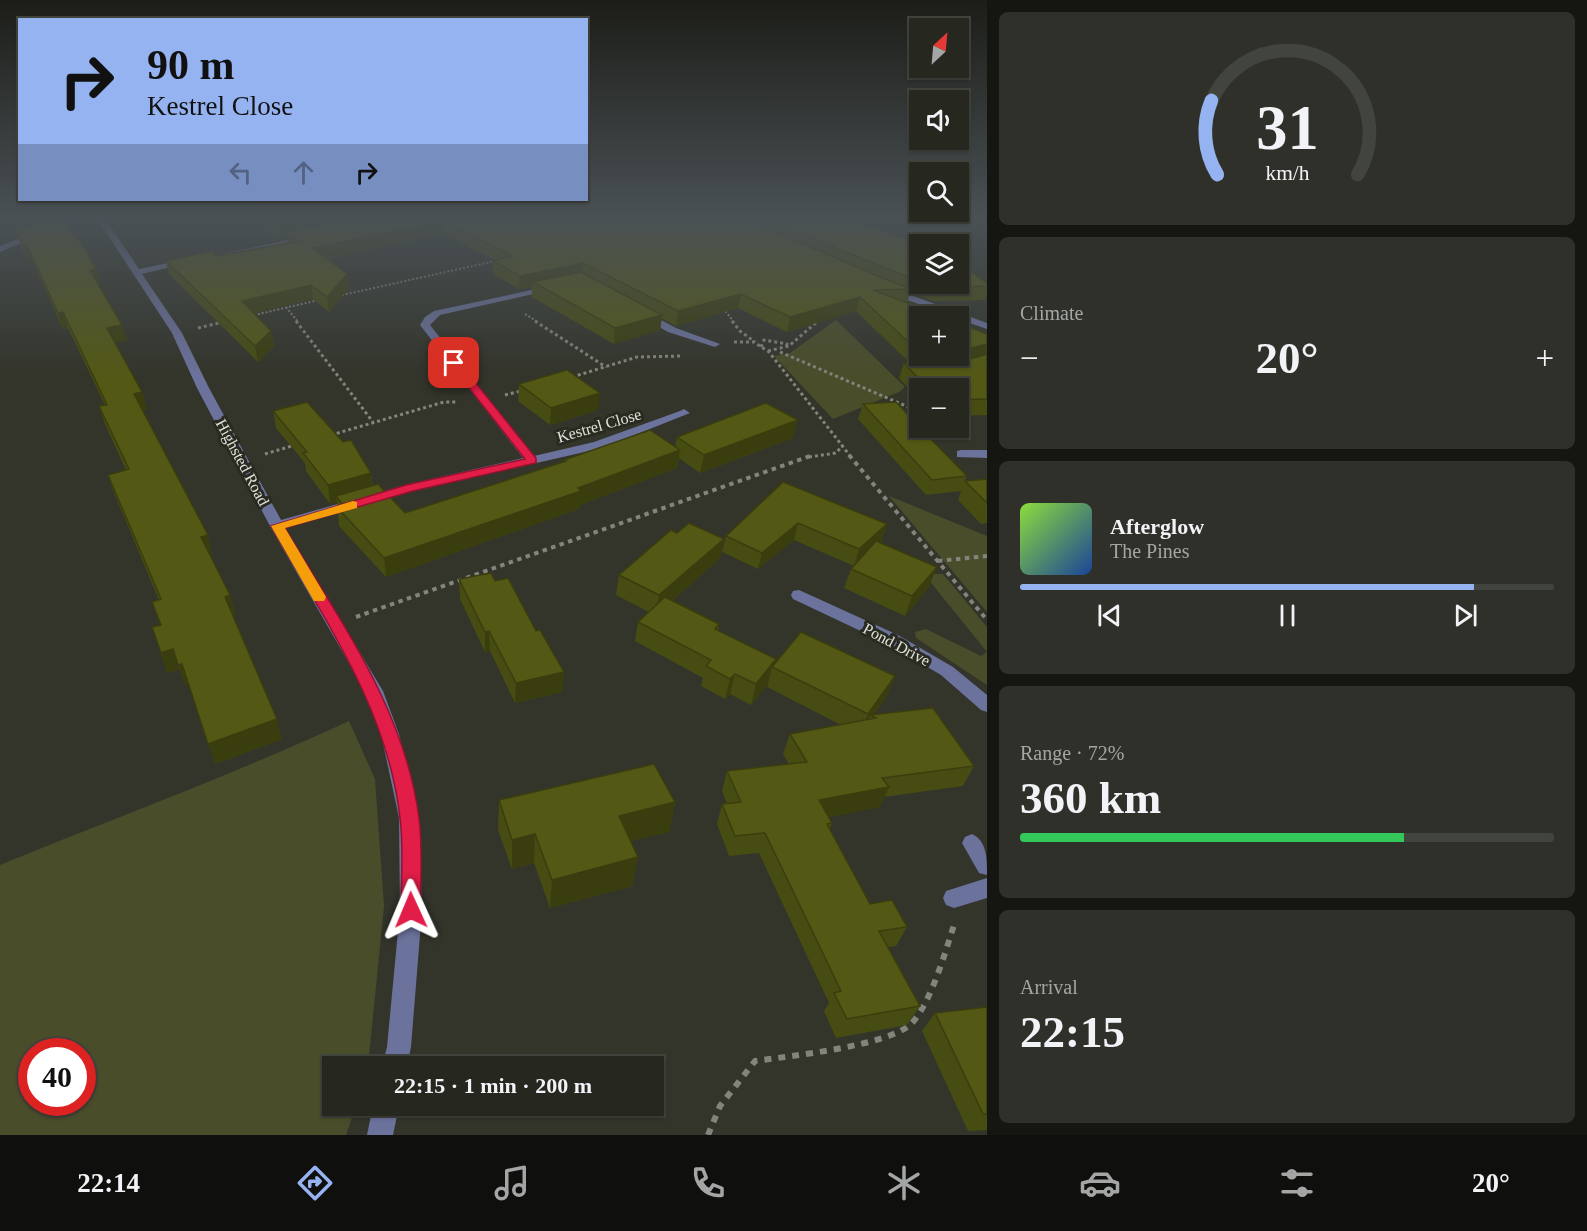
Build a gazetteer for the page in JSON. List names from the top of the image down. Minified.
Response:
{"streets":{"street":["Kestrel Close","Highsted Road","Pond Drive"]},"crossings":[["Kestrel Close","Highsted Road"]],"north":"top right","page":{"map_buttons":["+","−"],"turn":["90 m","Kestrel Close"],"tile":["Climate",["Range · 72%","360 km"],["Arrival","22:15"]],"heat":["−","20°","+"],"song":["Afterglow","The Pines"],"limit":"40","trip":"22:15 · 1 min · 200 m","tabs":["22:14","20°"],"gauge":["31","km/h"]}}
